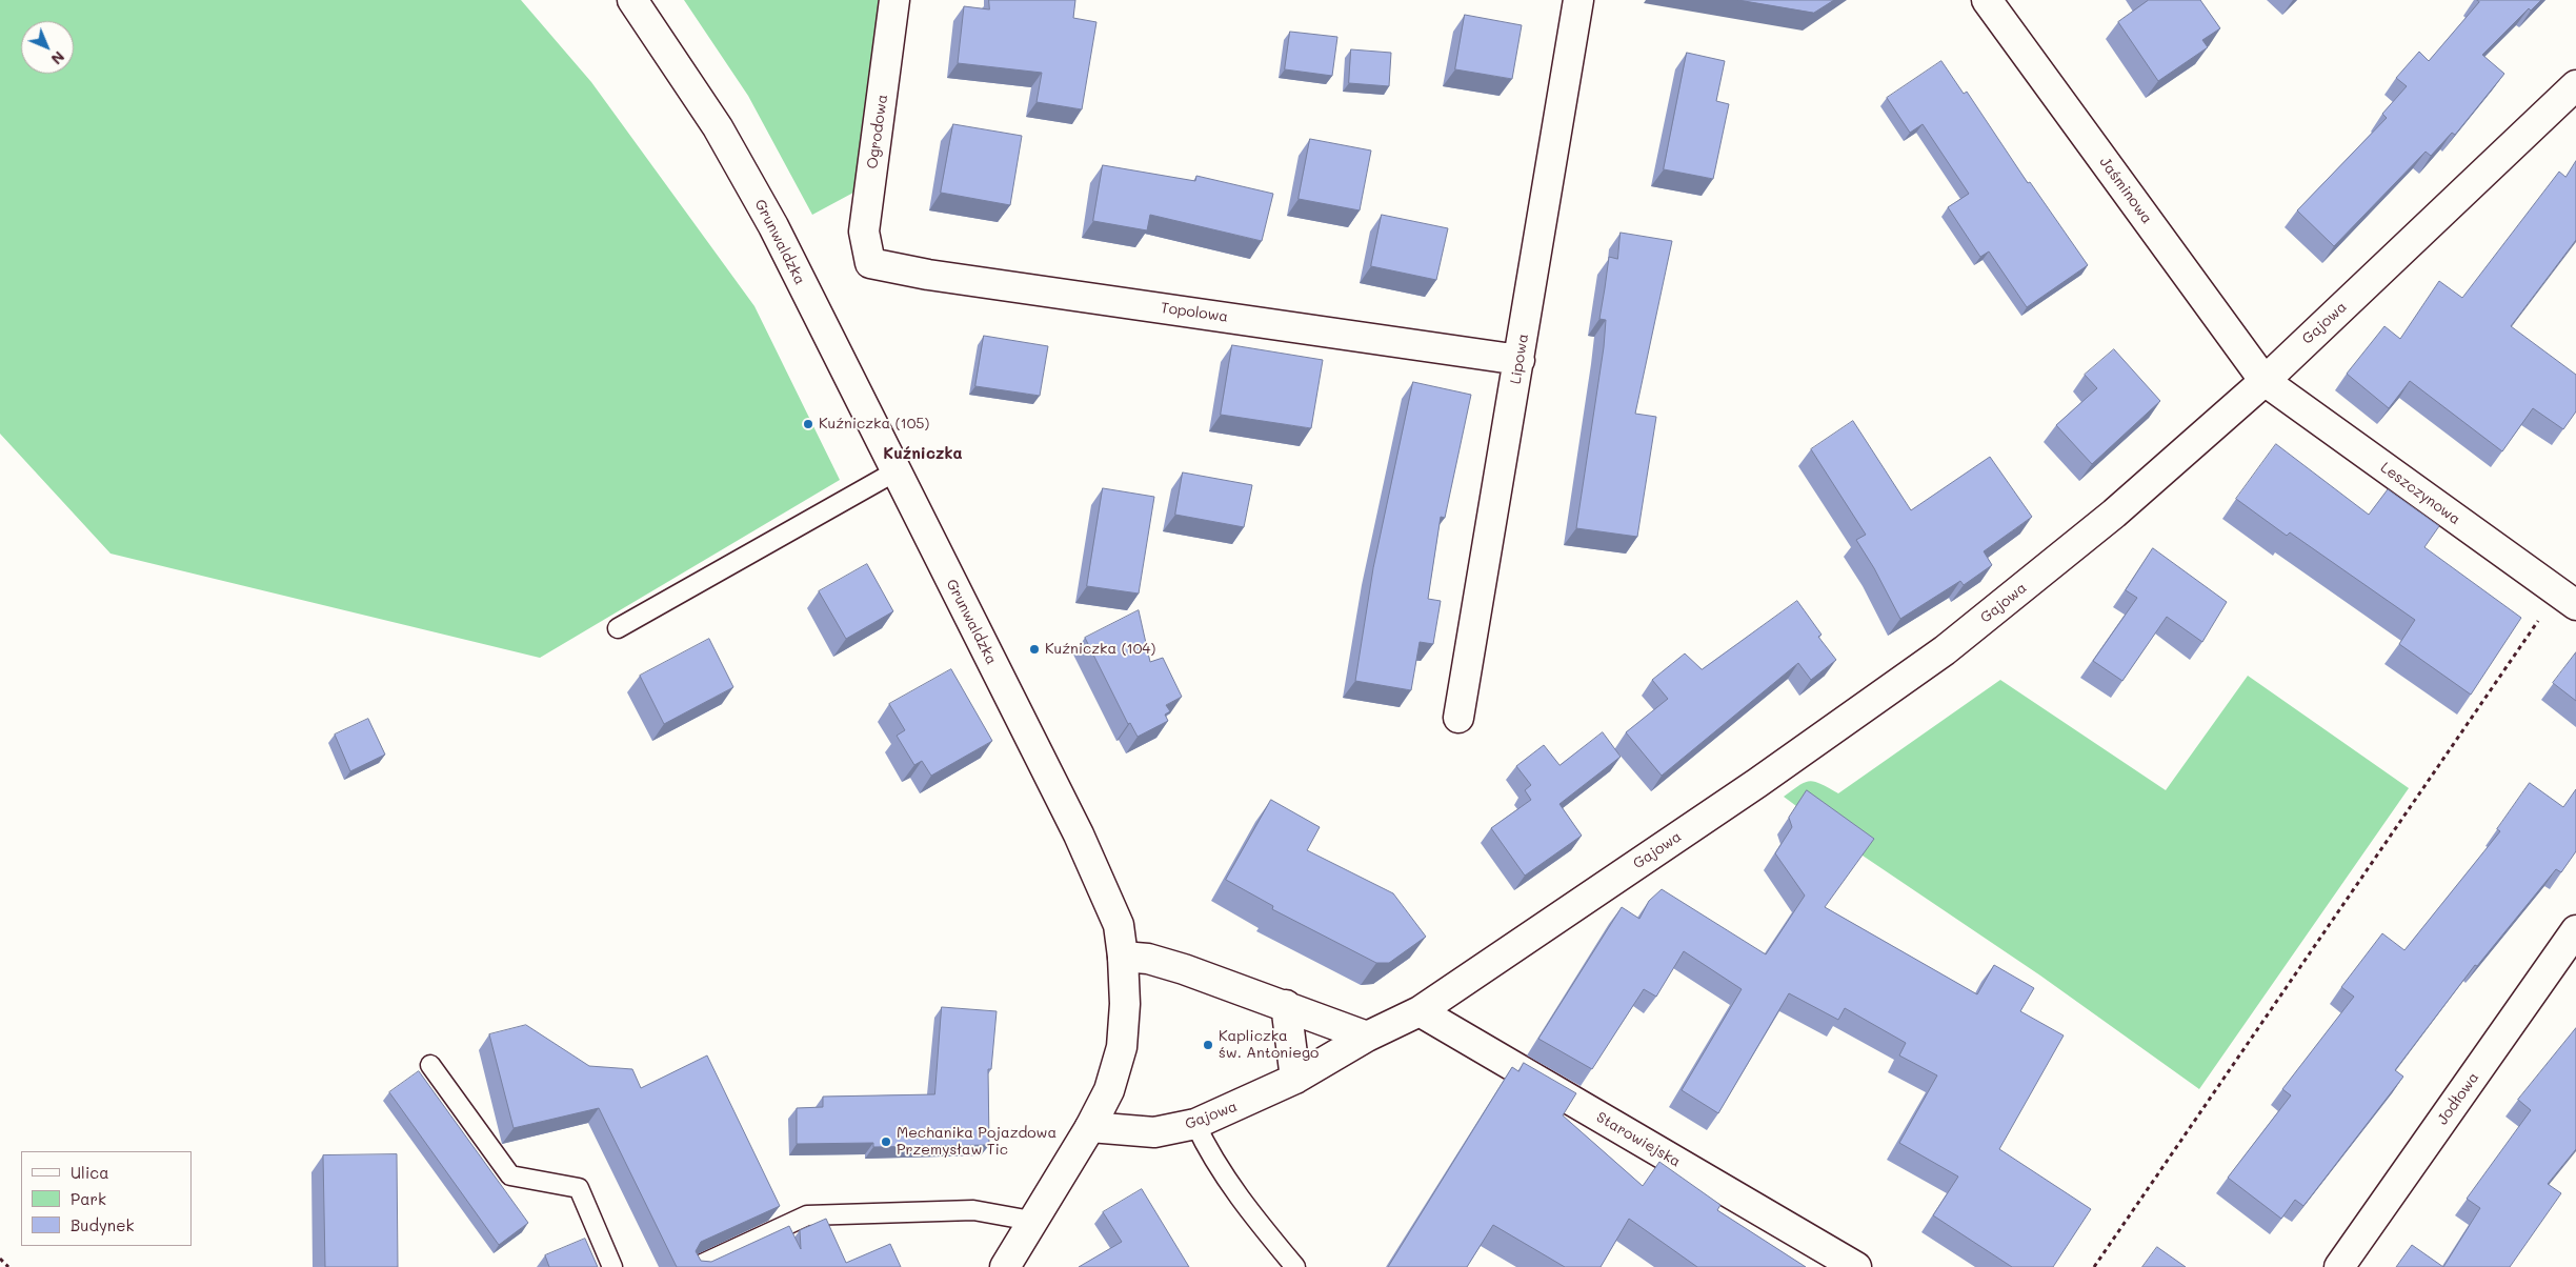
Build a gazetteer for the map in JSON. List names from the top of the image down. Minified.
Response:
{"streets":{"street":["Ogrodowa","Jaśminowa","Grunwaldzka","Topolowa","Gajowa","Lipowa","Leszczynowa","Jodłowa","Starowiejska"]},"crossings":[["Ogrodowa","Topolowa"],["Jaśminowa","Gajowa"],["Jaśminowa","Leszczynowa"],["Grunwaldzka","Gajowa"],["Topolowa","Lipowa"],["Gajowa","Leszczynowa"],["Gajowa","Starowiejska"]],"districts":["Kuźniczka"],"places":["Kuźniczka (105)","Kuźniczka (104)","Kapliczka św. Antoniego","Mechanika Pojazdowa Przemysław Tic"],"legend":["Ulica","Park","Budynek"],"north":"bottom right"}
